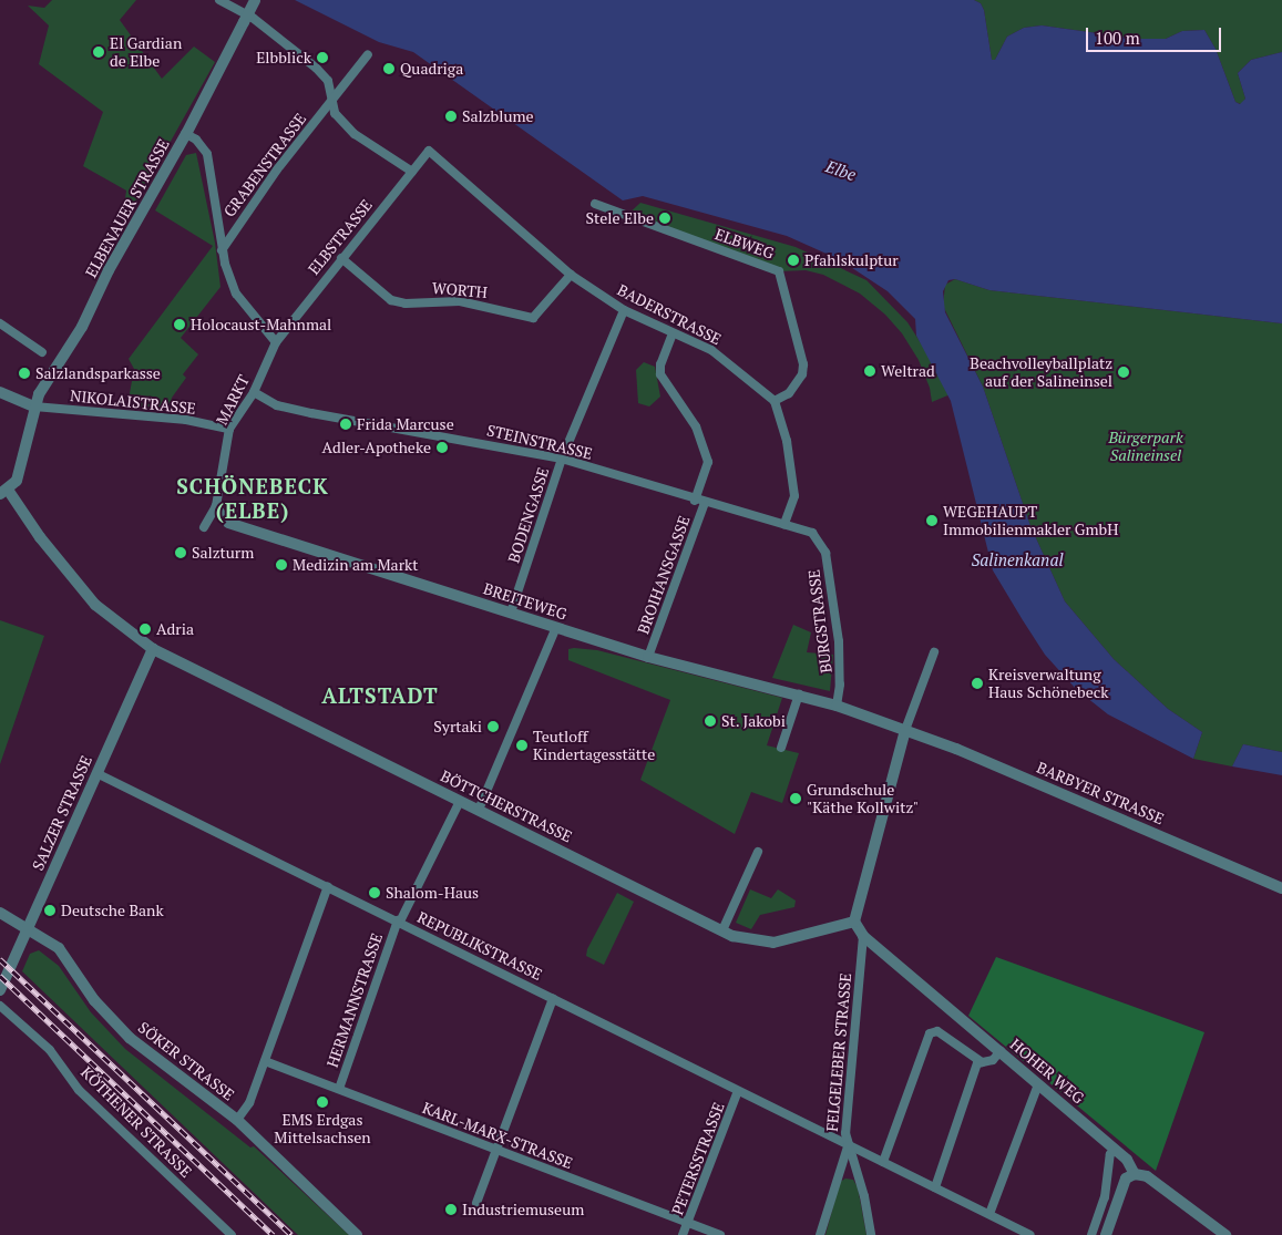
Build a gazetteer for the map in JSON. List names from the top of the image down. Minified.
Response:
{"streets":{"street":["GRABENSTRASSE","ELBENAUER STRASSE","ELBSTRASSE","ELBWEG","WORTH","BADERSTRASSE","MARKT","NIKOLAISTRASSE","STEINSTRASSE","BODENGASSE","BROIHANSGASSE","BREITEWEG","BURGSTRASSE","BARBYER STRASSE","BÖTTCHERSTRASSE","SALZER STRASSE","REPUBLIKSTRASSE","HERMANNSTRASSE","FELGELEBER STRASSE","SÖKER STRASSE","HOHER WEG","KÖTHENER STRASSE","KARL-MARX-STRASSE","PETERSSTRASSE"]},"crossings":[["ELBENAUER STRASSE","NIKOLAISTRASSE"],["ELBENAUER STRASSE","BÖTTCHERSTRASSE"],["ELBSTRASSE","WORTH"],["ELBSTRASSE","BADERSTRASSE"],["ELBSTRASSE","MARKT"],["ELBWEG","BADERSTRASSE"],["WORTH","BADERSTRASSE"],["BADERSTRASSE","BODENGASSE"],["MARKT","NIKOLAISTRASSE"],["MARKT","STEINSTRASSE"],["MARKT","BREITEWEG"],["STEINSTRASSE","BODENGASSE"],["STEINSTRASSE","BROIHANSGASSE"],["STEINSTRASSE","BURGSTRASSE"],["BODENGASSE","BREITEWEG"],["BROIHANSGASSE","BREITEWEG"],["BREITEWEG","BURGSTRASSE"],["BREITEWEG","BARBYER STRASSE"],["BURGSTRASSE","BARBYER STRASSE"],["BÖTTCHERSTRASSE","SALZER STRASSE"],["BÖTTCHERSTRASSE","HERMANNSTRASSE"],["BÖTTCHERSTRASSE","HOHER WEG"],["SALZER STRASSE","REPUBLIKSTRASSE"],["SALZER STRASSE","SÖKER STRASSE"],["REPUBLIKSTRASSE","HERMANNSTRASSE"],["REPUBLIKSTRASSE","FELGELEBER STRASSE"],["REPUBLIKSTRASSE","PETERSSTRASSE"],["HERMANNSTRASSE","KARL-MARX-STRASSE"],["FELGELEBER STRASSE","HOHER WEG"],["KARL-MARX-STRASSE","PETERSSTRASSE"]],"districts":["SCHÖNEBECK (ELBE)","ALTSTADT"],"water":["Elbe","Salinenkanal"],"parks":["Bürgerpark Salineinsel"],"places":["El Gardian de Elbe","Elbblick","Quadriga","Salzblume","Stele Elbe","Pfahlskulptur","Holocaust-Mahnmal","Weltrad","Beachvolleyballplatz auf der Salineinsel","Salzlandsparkasse","Frida Marcuse","Adler-Apotheke","WEGEHAUPT Immobilienmakler GmbH","Salzturm","Medizin am Markt","Adria","Kreisverwaltung Haus Schönebeck","St. Jakobi","Syrtaki","Teutloff Kindertagesstätte","Grundschule \"Käthe Kollwitz\"","Shalom-Haus","Deutsche Bank","EMS Erdgas Mittelsachsen","Industriemuseum"],"scale_bar":"100 m"}
